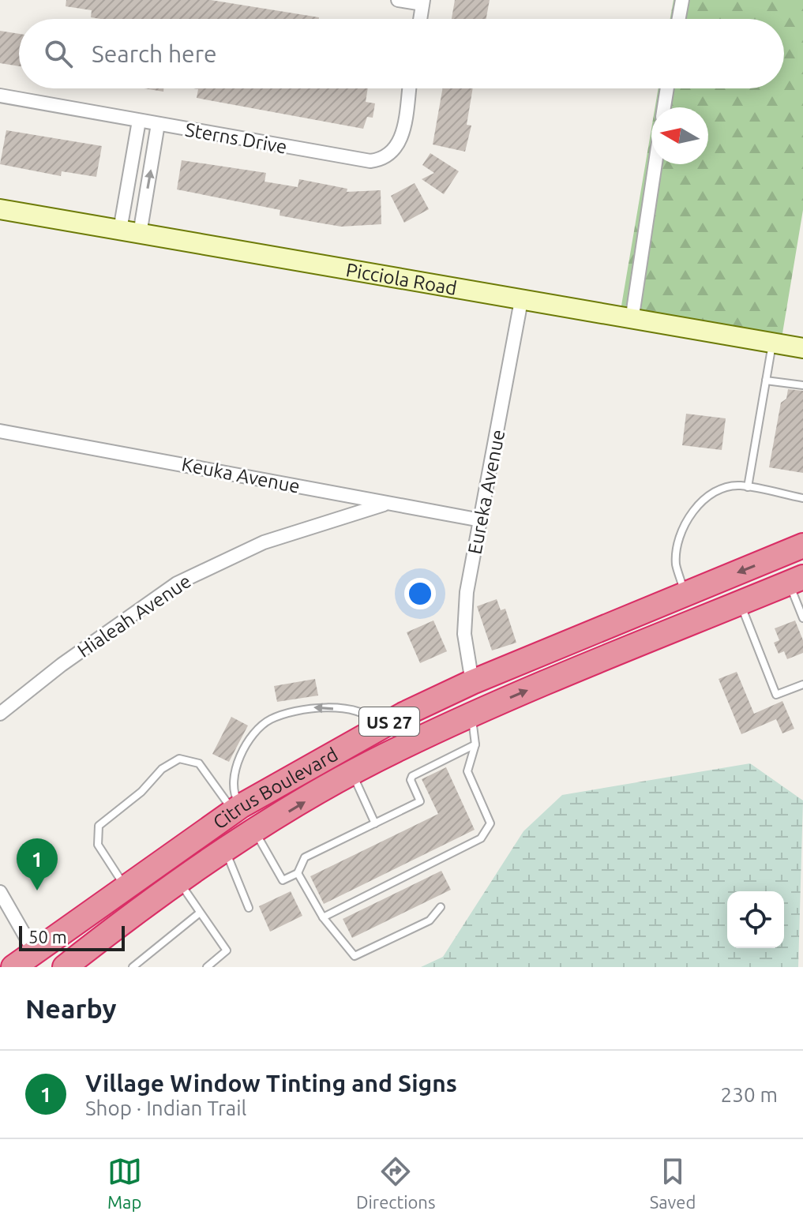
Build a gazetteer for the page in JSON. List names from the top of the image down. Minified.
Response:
{"streets":{"highway":["US 27","Citrus Boulevard"],"street":["Sterns Drive","Picciola Road","Keuka Avenue","Eureka Avenue","Hialeah Avenue"]},"crossings":[["Picciola Road","Eureka Avenue"],["Keuka Avenue","Eureka Avenue"],["Keuka Avenue","Hialeah Avenue"],["Eureka Avenue","Citrus Boulevard"]],"scale_bar":"50 m","north":"left","page":{"search":"Search here","pins":"1","scale":"50 m","heading":"Nearby","list":[{"mark":"1","name":"Village Window Tinting and Signs","note":"Shop · Indian Trail","value":"230 m"}],"nav":["Map","Directions","Saved"]}}
